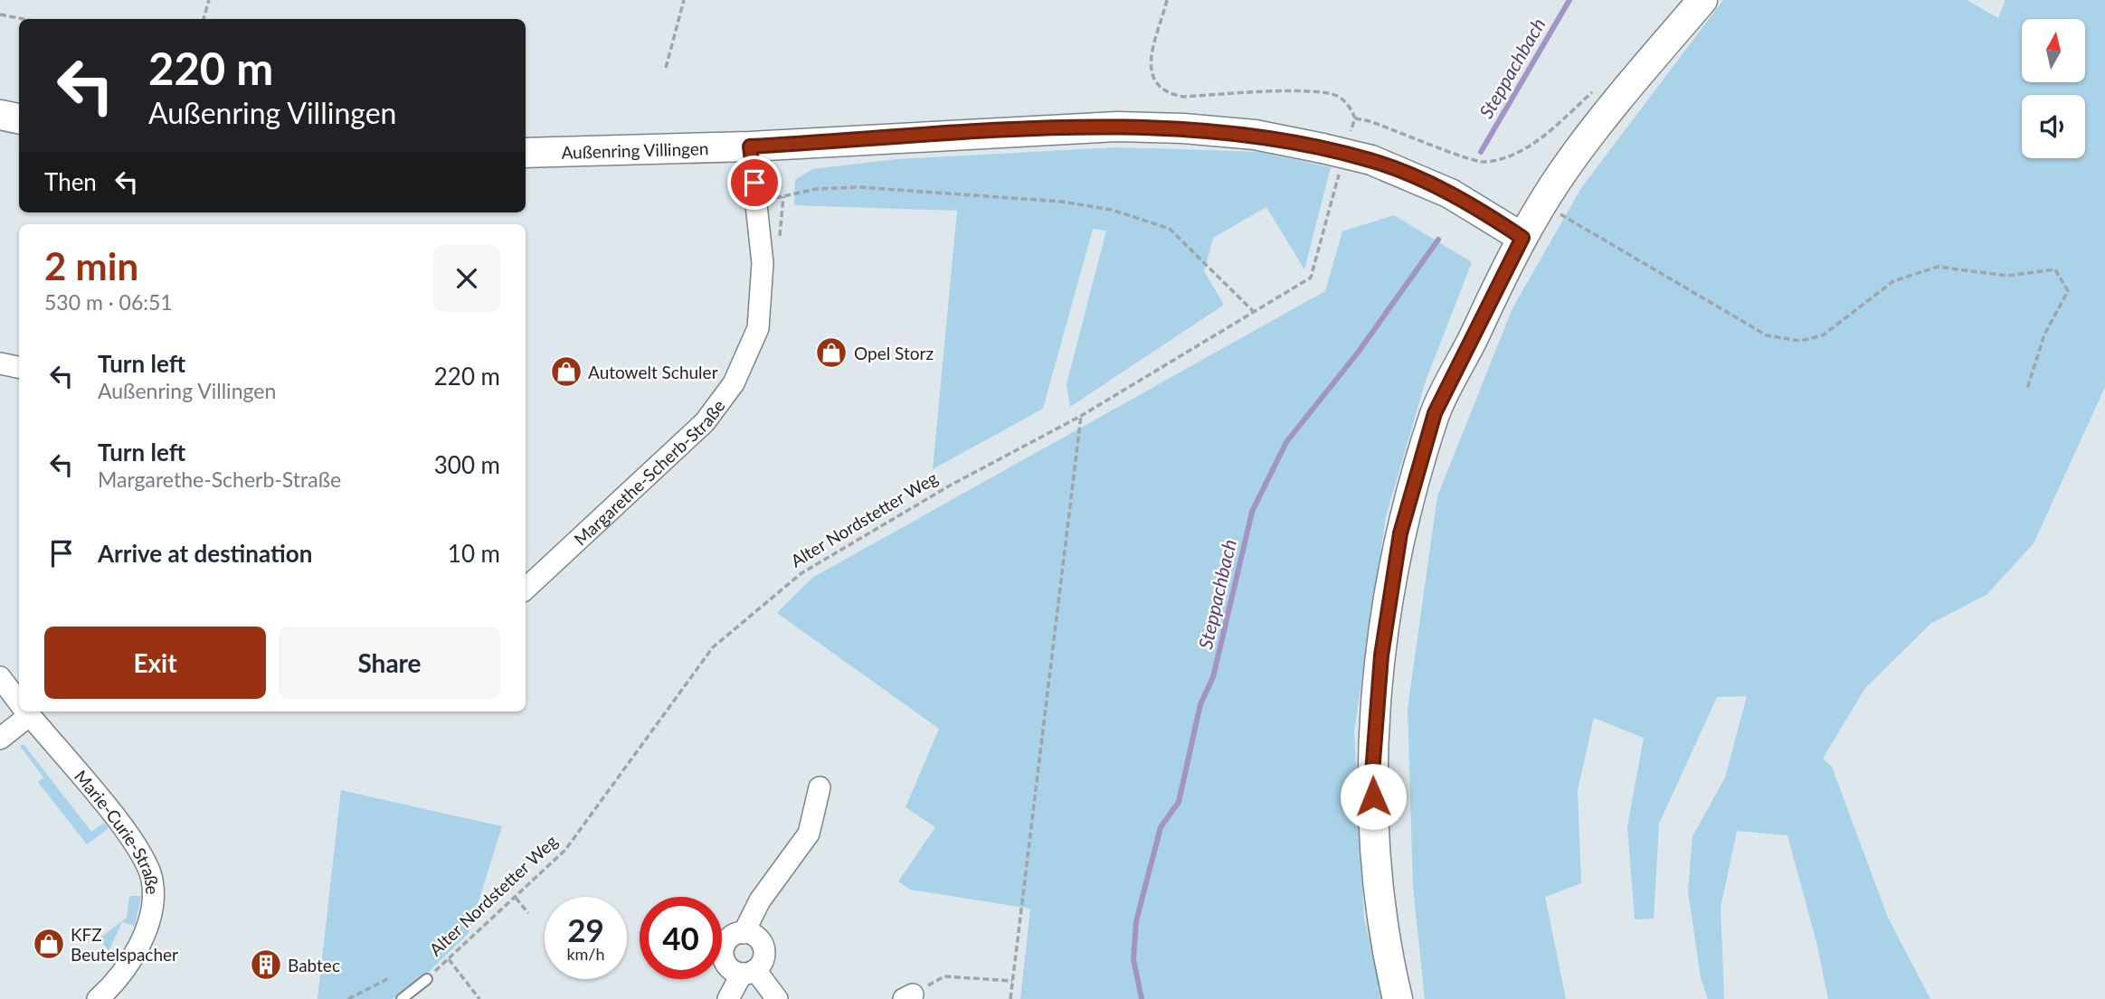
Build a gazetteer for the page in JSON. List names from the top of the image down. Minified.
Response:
{"streets":{"street":["Außenring Villingen","Margarethe-Scherb-Straße","Marie-Curie-Straße"],"lane":["Alter Nordstetter Weg"]},"crossings":[["Außenring Villingen","Margarethe-Scherb-Straße"]],"water":["Steppachbach"],"places":{"shop":["Opel Storz","Autowelt Schuler","KFZ Beutelspacher"],"building":["Babtec"]},"north":"top","page":{"turn":["220 m","Außenring Villingen"],"then":"Then","heading":["2 min","530 m · 06:51"],"list":[{"name":"Turn left","note":"Außenring Villingen","value":"220 m"},{"name":"Turn left","note":"Margarethe-Scherb-Straße","value":"300 m"},{"name":"Arrive at destination","value":"10 m"}],"buttons":["Exit","Share"],"speed":"29 km/h","limit":"40"}}
